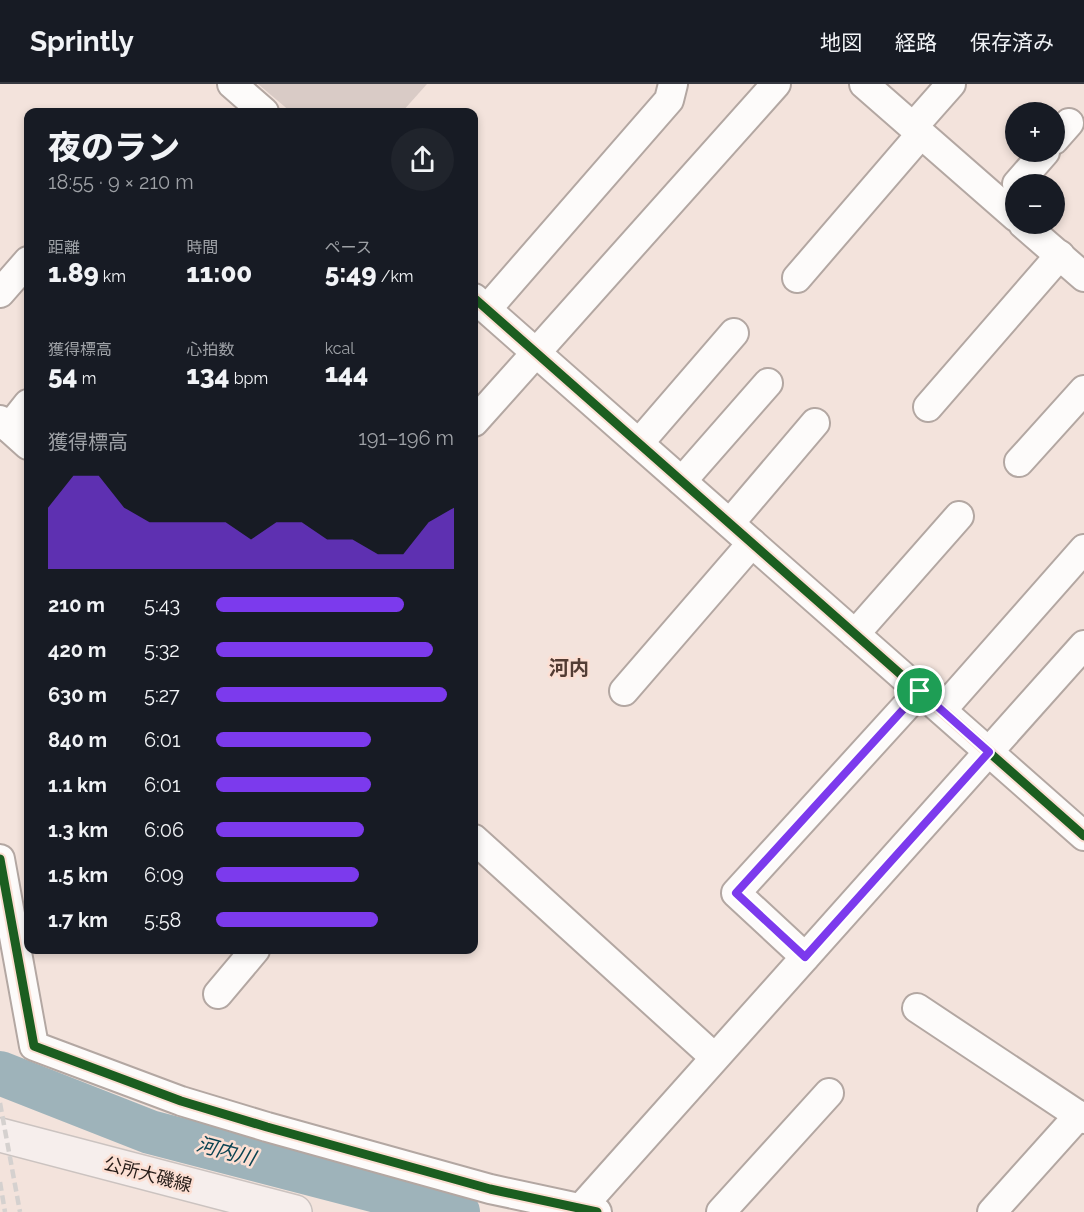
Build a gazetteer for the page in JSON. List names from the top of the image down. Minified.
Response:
{"streets":{"main road":["公所大磯線"]},"districts":["河内"],"water":["河内川"],"page":{"header":"Sprintly","nav":["地図","経路","保存済み"],"map_buttons":["+","−"],"heading":["夜のラン","18:55 · 9 × 210 m"],"stats":[["距離","1.89 km"],["時間","11:00"],["ペース","5:49 /km"],["獲得標高","54 m"],["心拍数","134 bpm"],["kcal","144"]],"chart":["獲得標高","191–196 m"],"list":[{"name":"210 m","note":"5:43"},{"name":"420 m","note":"5:32"},{"name":"630 m","note":"5:27"},{"name":"840 m","note":"6:01"},{"name":"1.1 km","note":"6:01"},{"name":"1.3 km","note":"6:06"},{"name":"1.5 km","note":"6:09"},{"name":"1.7 km","note":"5:58"}]}}
